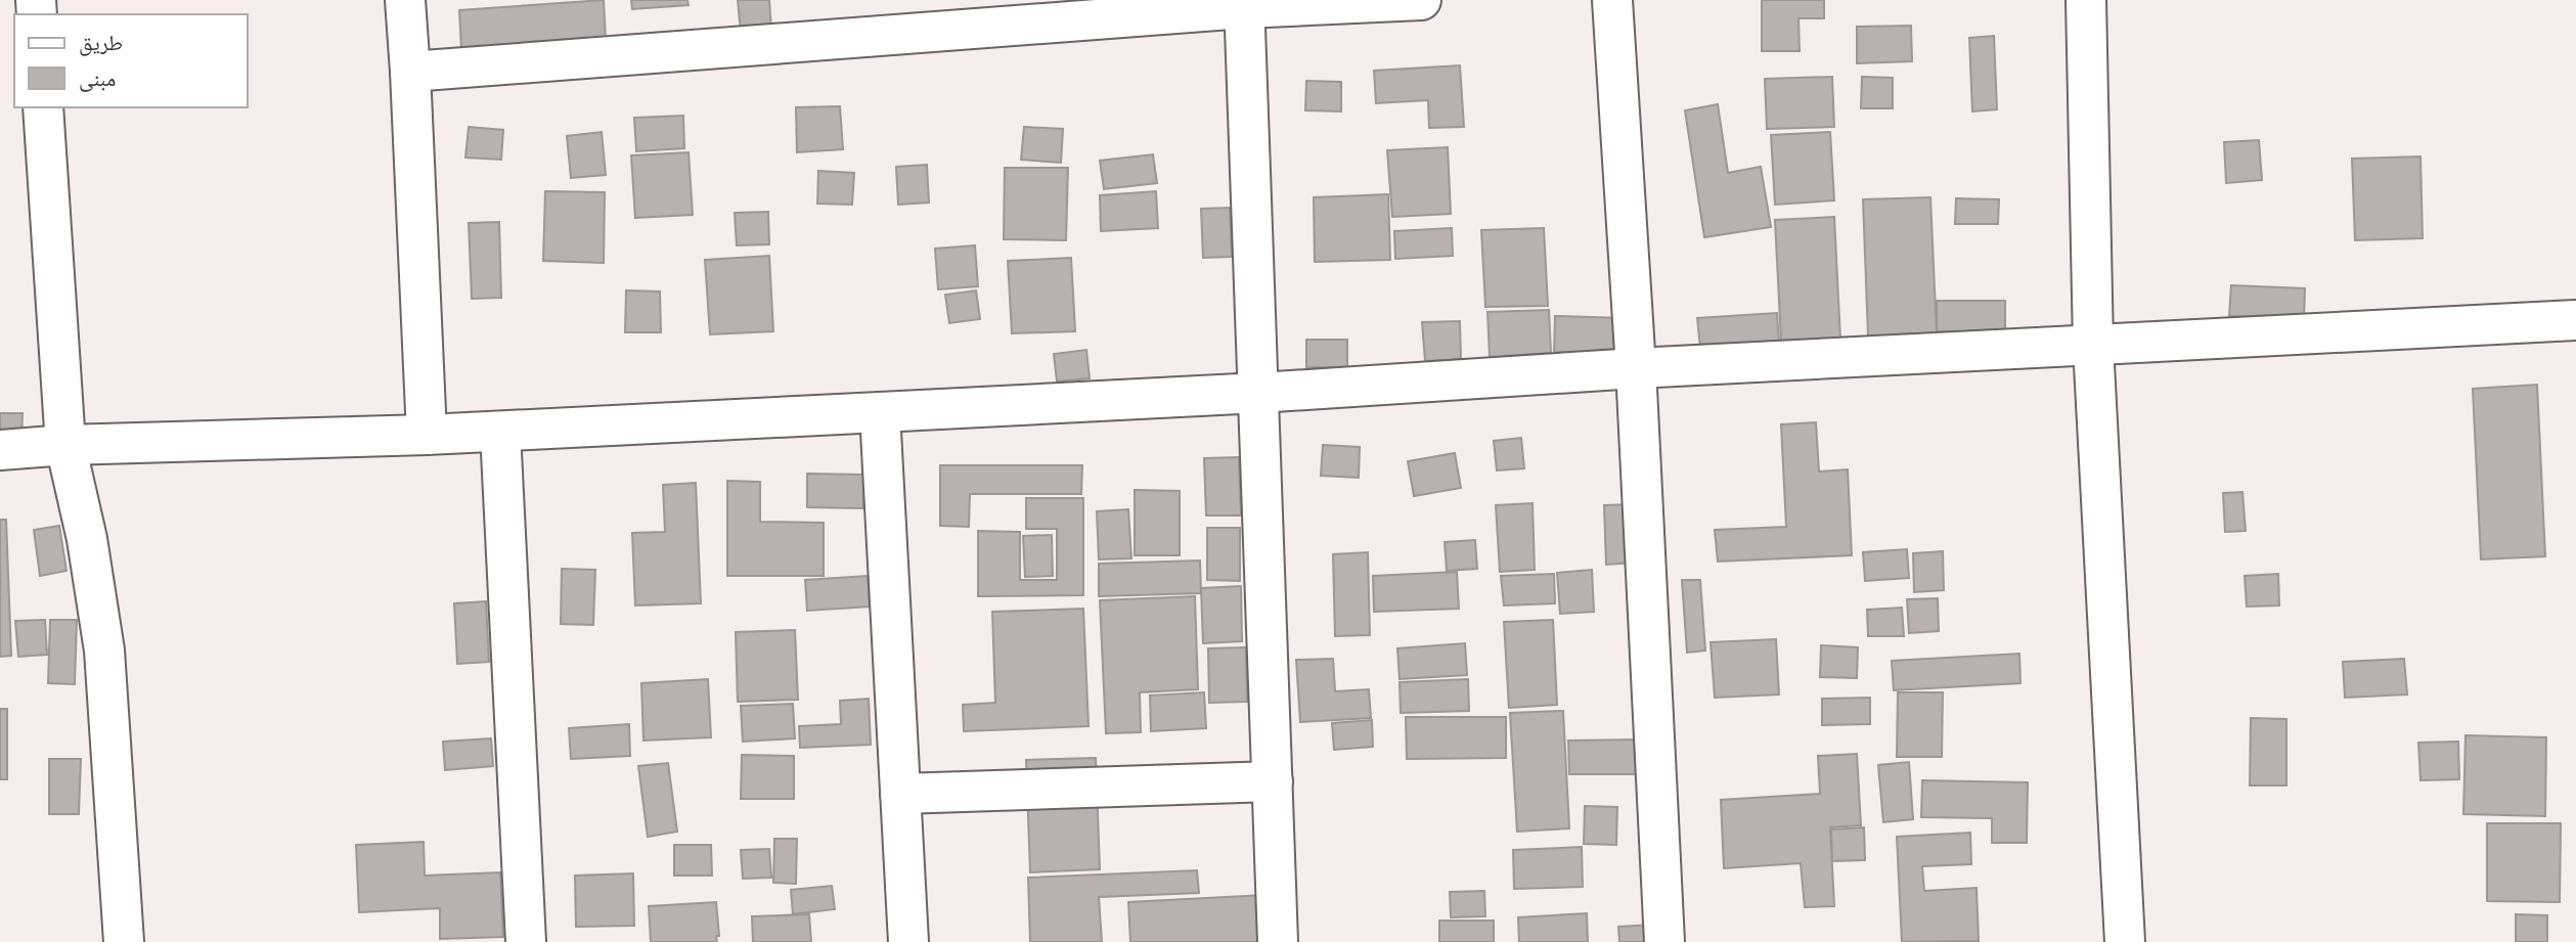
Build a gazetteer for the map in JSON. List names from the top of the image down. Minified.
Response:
{"legend":["طريق","مبنى"]}
